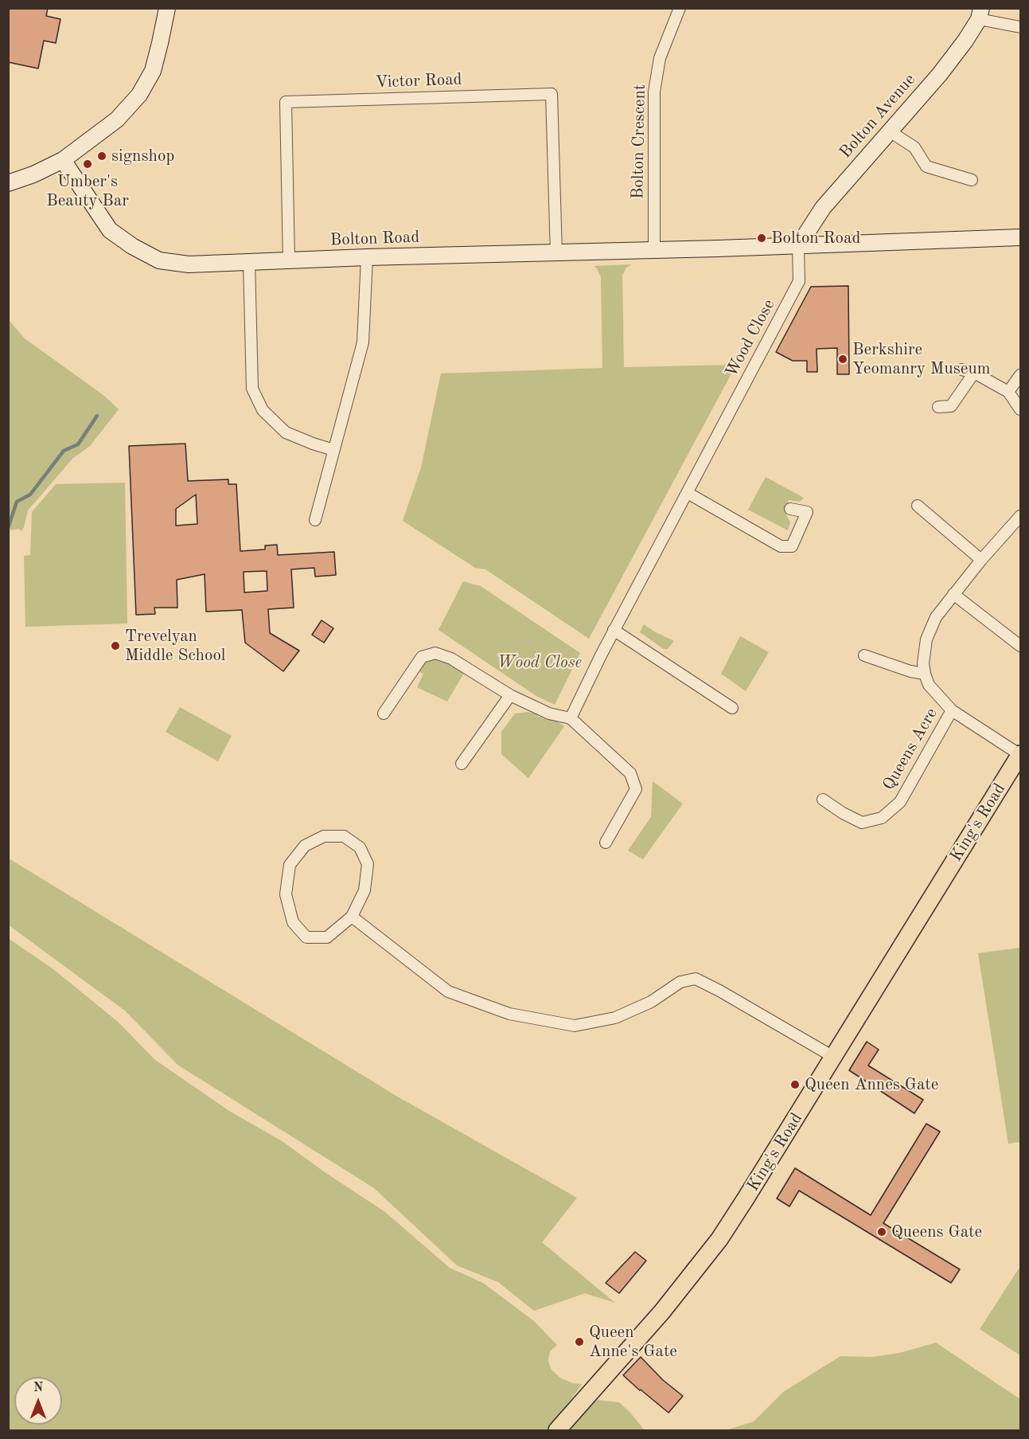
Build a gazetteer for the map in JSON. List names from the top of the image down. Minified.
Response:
{"streets":{"main road":["King's Road"],"street":["Victor Road","Bolton Avenue","Bolton Crescent","Bolton Road","Wood Close","Queens Acre"]},"crossings":[["Victor Road","Bolton Road"],["Bolton Avenue","Bolton Road"],["Bolton Avenue","Wood Close"],["Bolton Crescent","Bolton Road"],["Bolton Road","Wood Close"],["Queens Acre","King's Road"]],"parks":["Wood Close"],"places":["signshop","Umber's Beauty Bar","Bolton Road","Berkshire Yeomanry Museum","Trevelyan Middle School","Queen Annes Gate","Queens Gate","Queen Anne's Gate"],"north":"top"}
